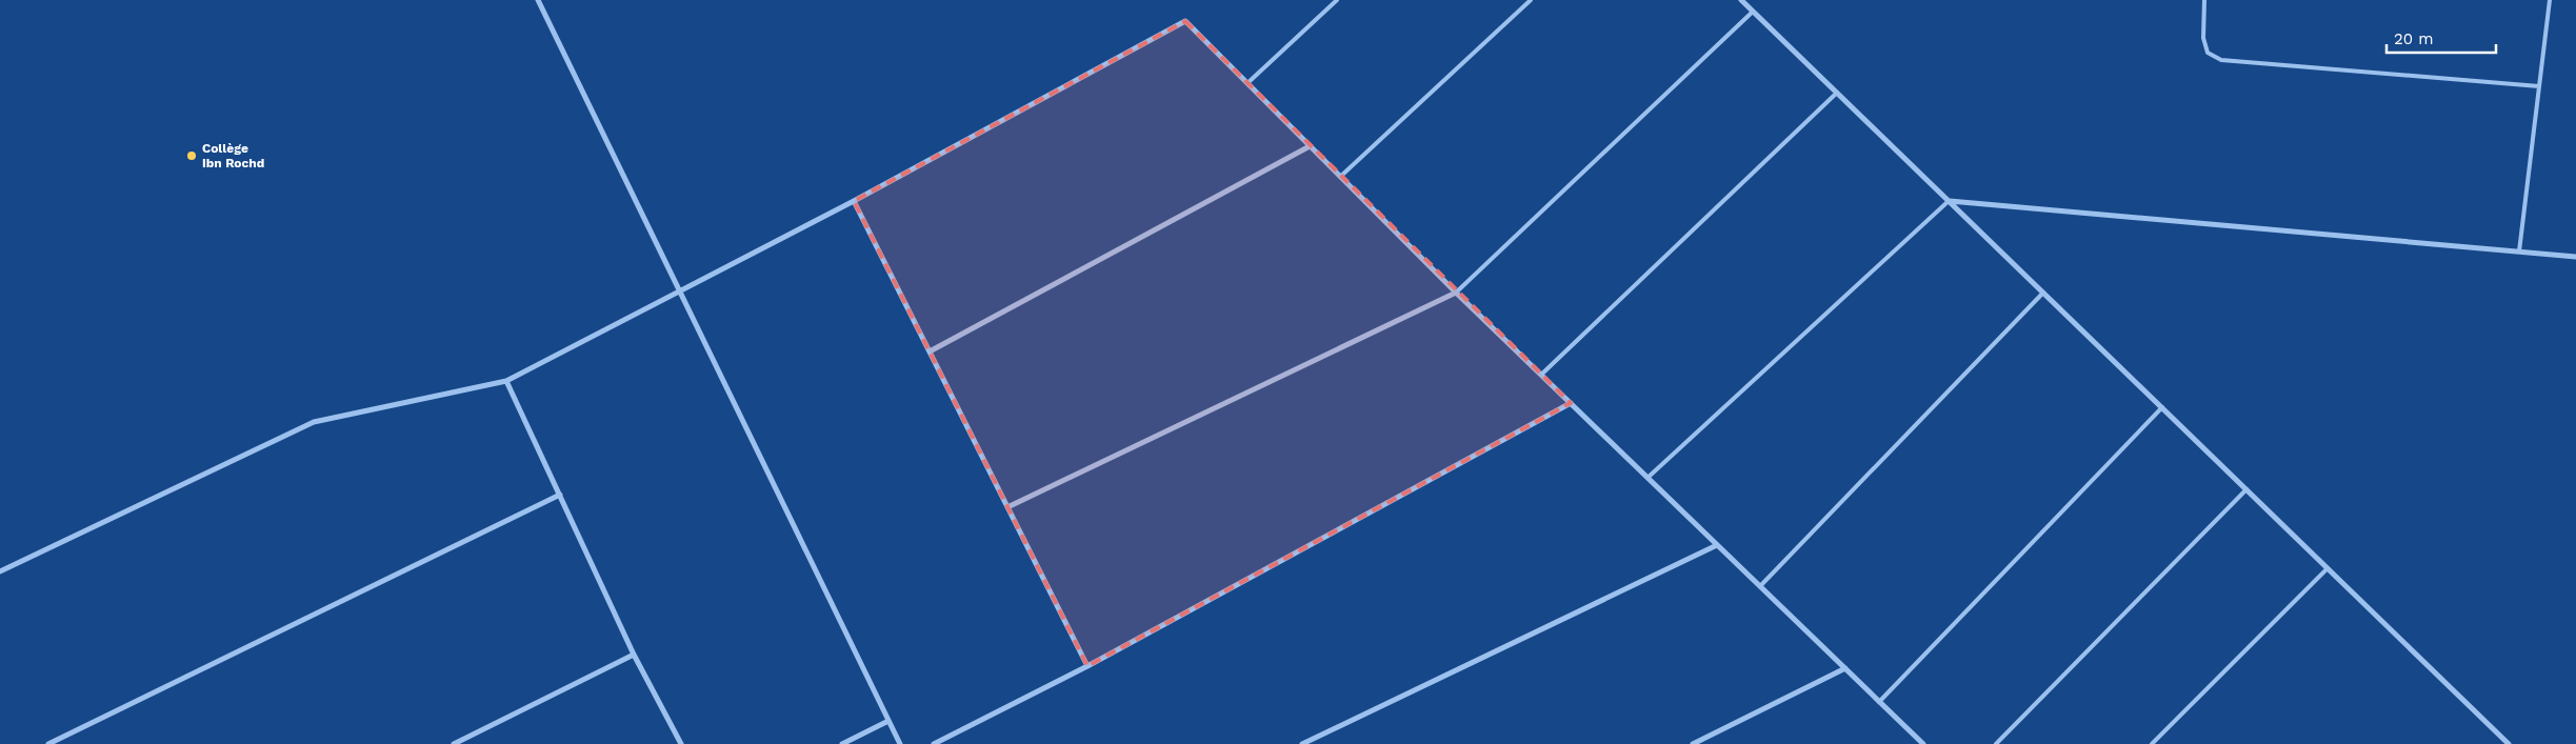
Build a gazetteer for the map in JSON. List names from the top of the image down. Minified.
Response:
{"places":["Collège Ibn Rochd"],"scale_bar":"20 m"}
